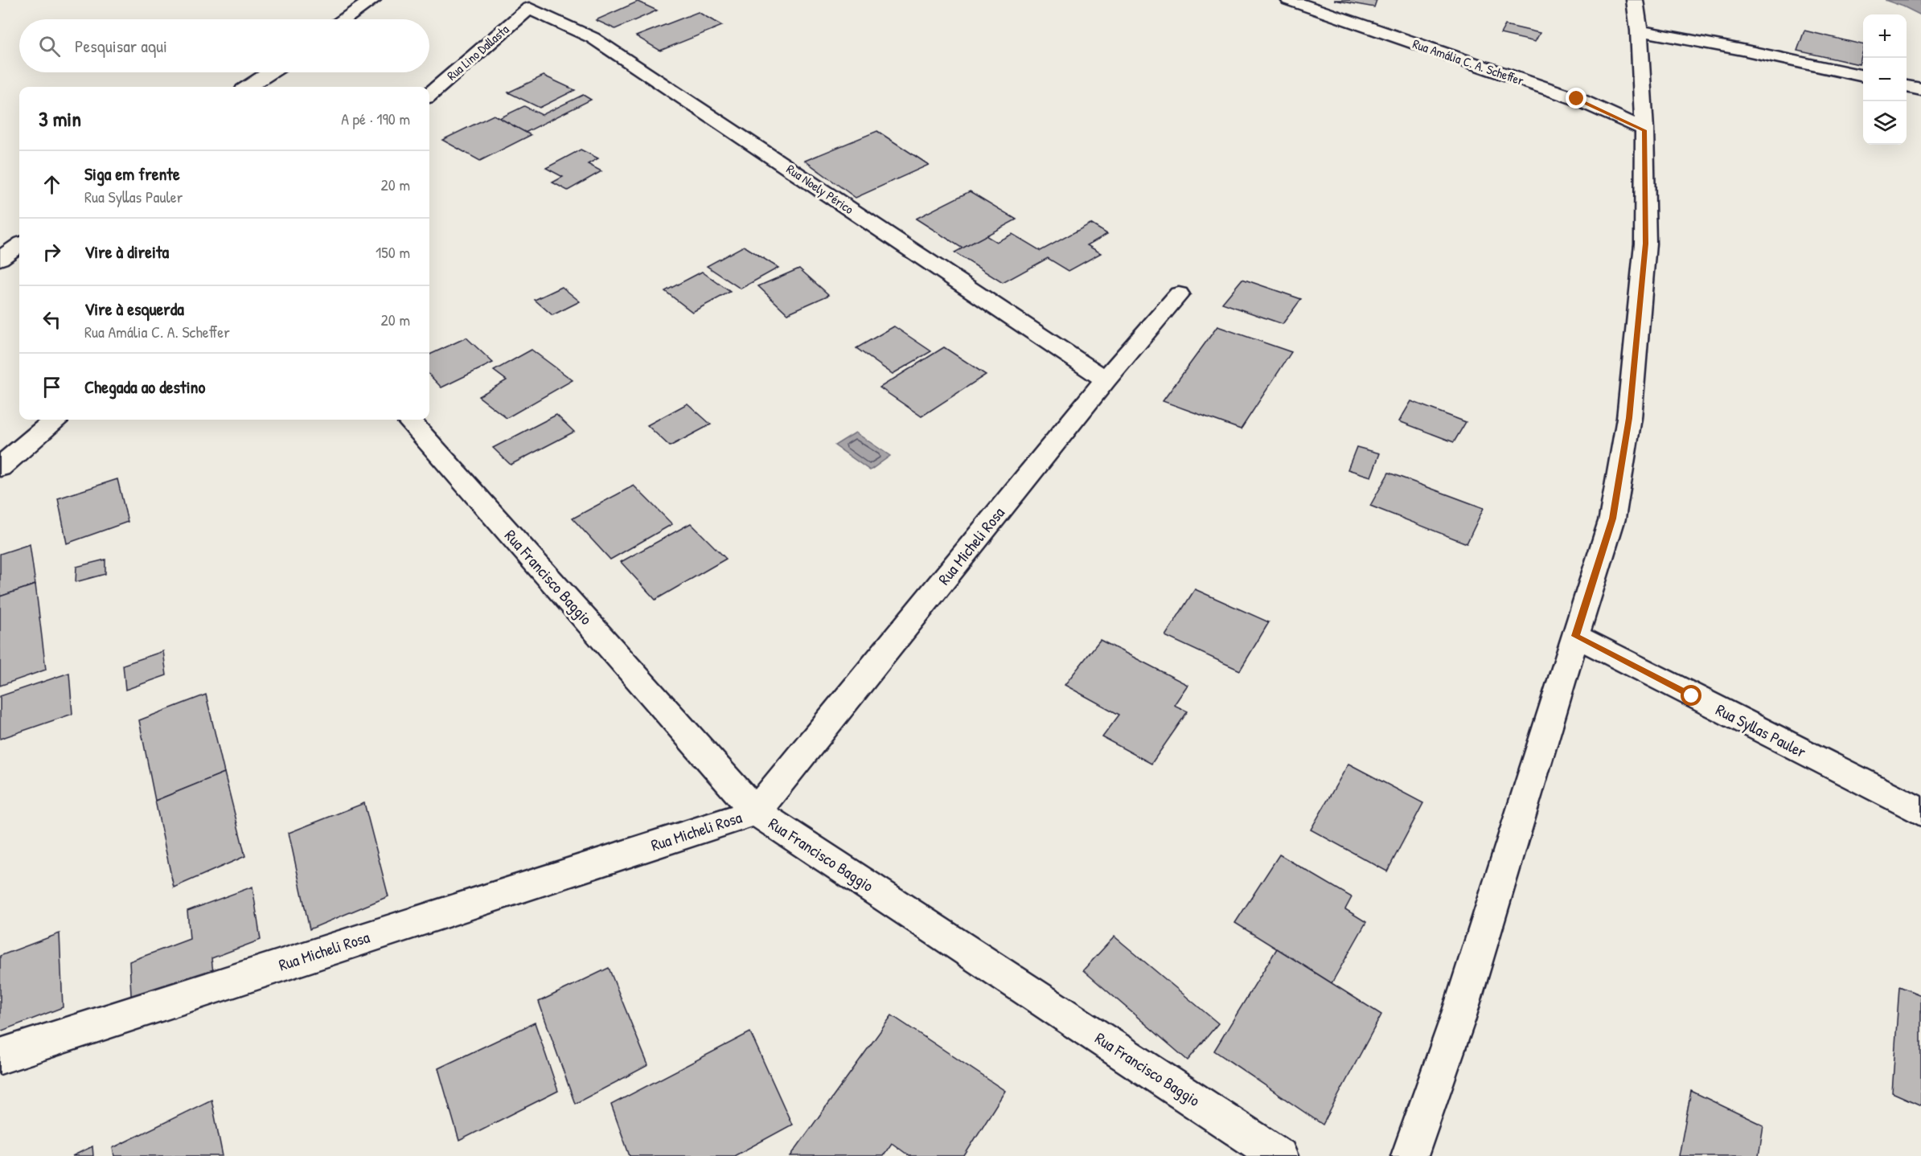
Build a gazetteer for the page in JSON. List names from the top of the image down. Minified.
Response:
{"streets":{"main road":["Rua Lino Dallasta","Rua Amália C. A. Scheffer","Rua Noely Périco","Rua Micheli Rosa","Rua Francisco Baggio","Rua Syllas Pauler"]},"crossings":[["Rua Lino Dallasta","Rua Noely Périco"],["Rua Noely Périco","Rua Micheli Rosa"],["Rua Micheli Rosa","Rua Francisco Baggio"]],"page":{"map_buttons":["+","−"],"search":"Pesquisar aqui","heading":["3 min","A pé · 190 m"],"list":[["Siga em frente","Rua Syllas Pauler","20 m"],["Vire à direita","150 m"],["Vire à esquerda","Rua Amália C. A. Scheffer","20 m"],"Chegada ao destino"]}}
